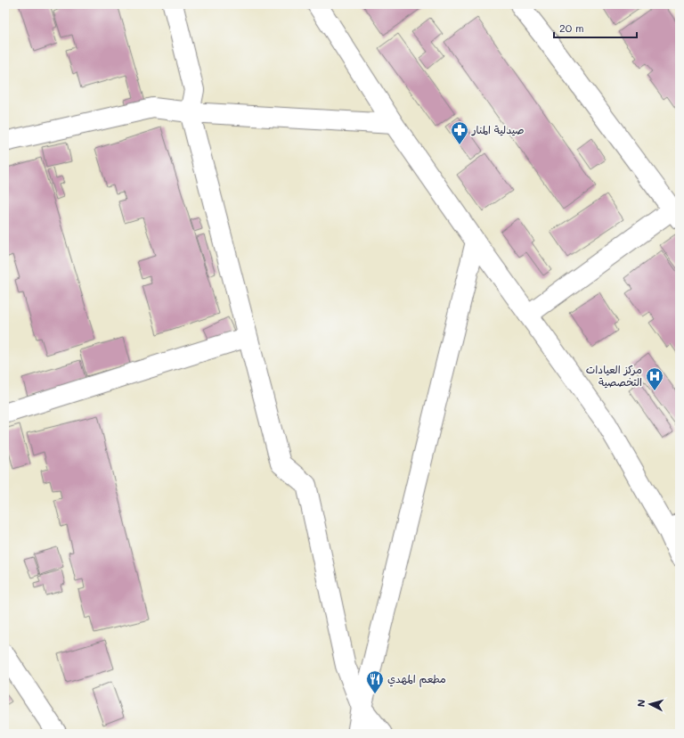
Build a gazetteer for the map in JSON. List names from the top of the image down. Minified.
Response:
{"places":{"pharmacy":["صيدلية المنار"],"hospital":["مركز العيادات التخصصية"],"restaurant":["مطعم المهدي"]},"scale_bar":"20 m","north":"left"}
